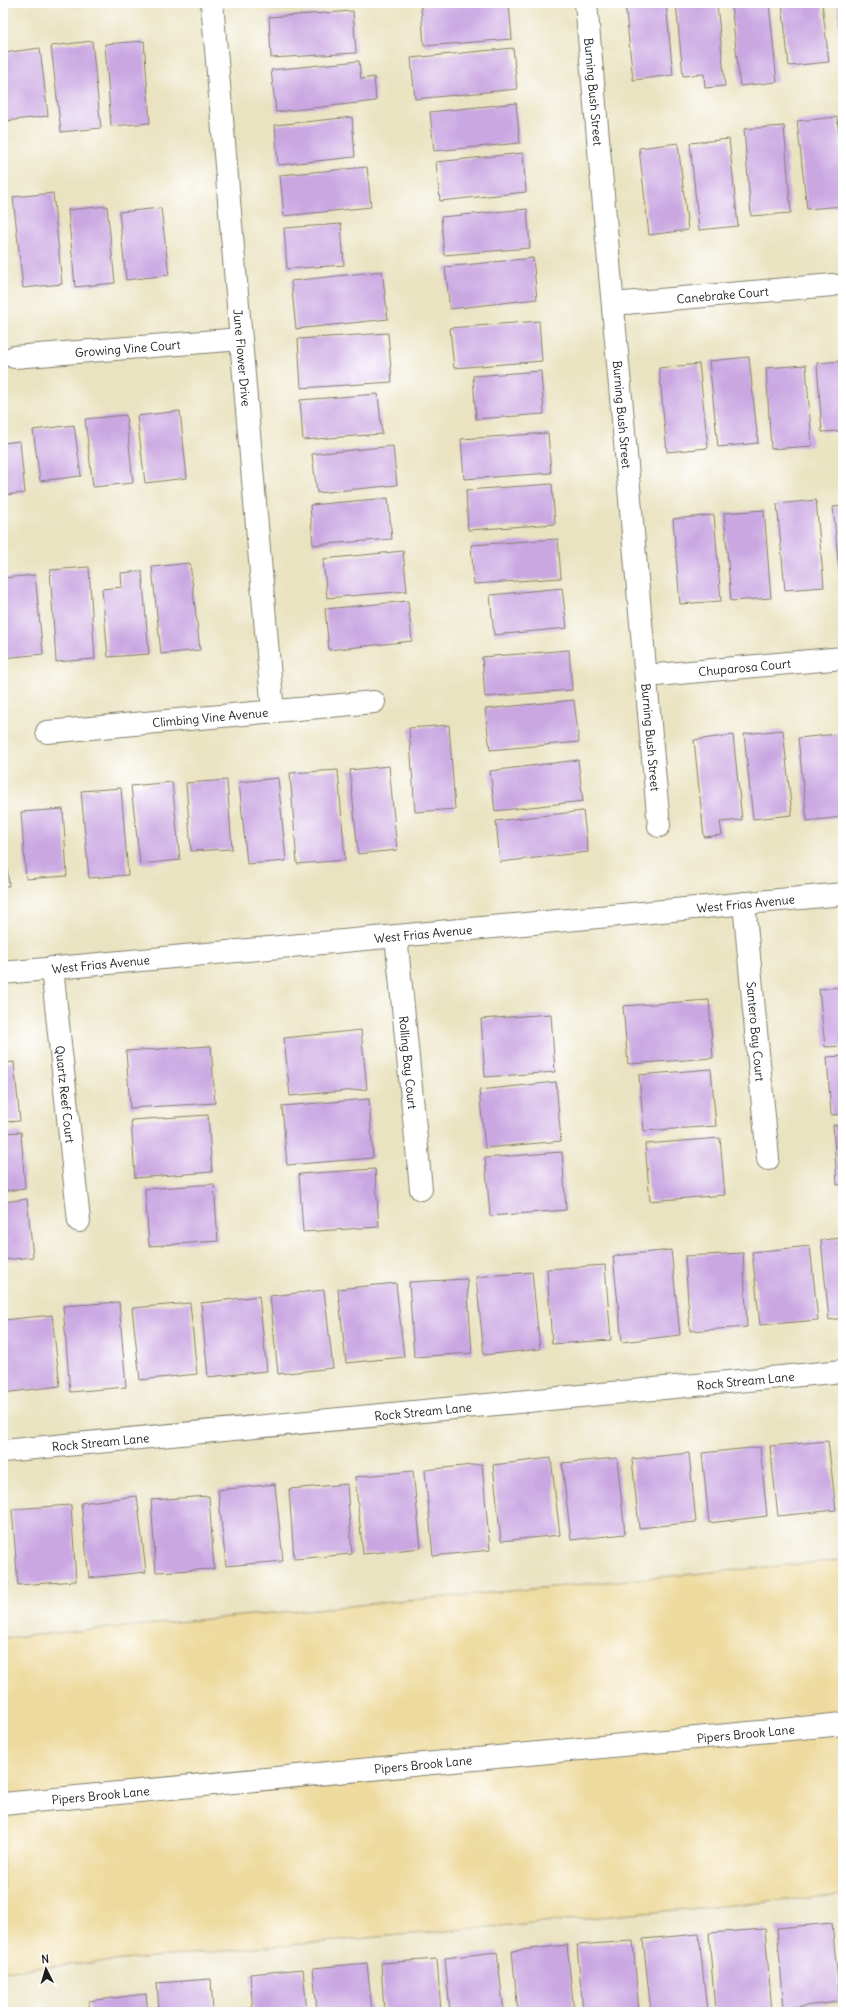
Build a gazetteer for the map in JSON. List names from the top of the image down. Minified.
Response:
{"streets":{"street":["Burning Bush Street","Canebrake Court","Growing Vine Court","June Flower Drive","Chuparosa Court","Climbing Vine Avenue","West Frias Avenue","Santero Bay Court","Rolling Bay Court","Quartz Reef Court","Rock Stream Lane","Pipers Brook Lane"]},"crossings":[["Burning Bush Street","Canebrake Court"],["Burning Bush Street","Chuparosa Court"],["Growing Vine Court","June Flower Drive"],["June Flower Drive","Climbing Vine Avenue"],["West Frias Avenue","Santero Bay Court"],["West Frias Avenue","Rolling Bay Court"],["West Frias Avenue","Quartz Reef Court"]],"north":"top"}
